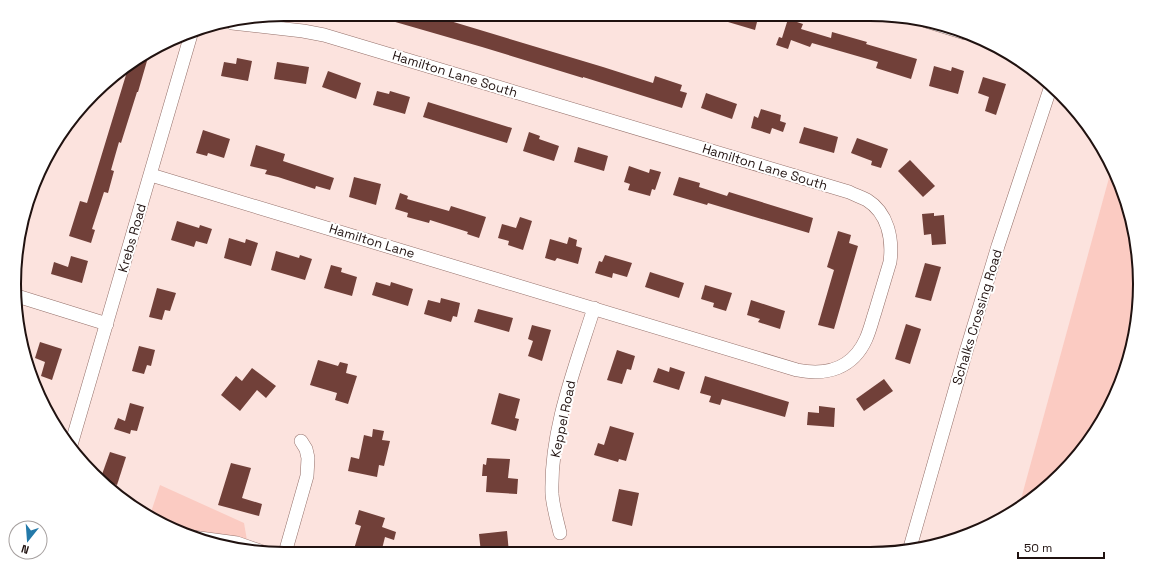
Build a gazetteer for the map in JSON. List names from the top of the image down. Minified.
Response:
{"streets":{"street":["Hamilton Lane South","Krebs Road","Hamilton Lane","Schalks Crossing Road","Keppel Road"]},"crossings":[["Hamilton Lane South","Hamilton Lane"],["Hamilton Lane South","Keppel Road"],["Krebs Road","Hamilton Lane"],["Hamilton Lane","Keppel Road"]],"scale_bar":"50 m","north":"bottom"}
